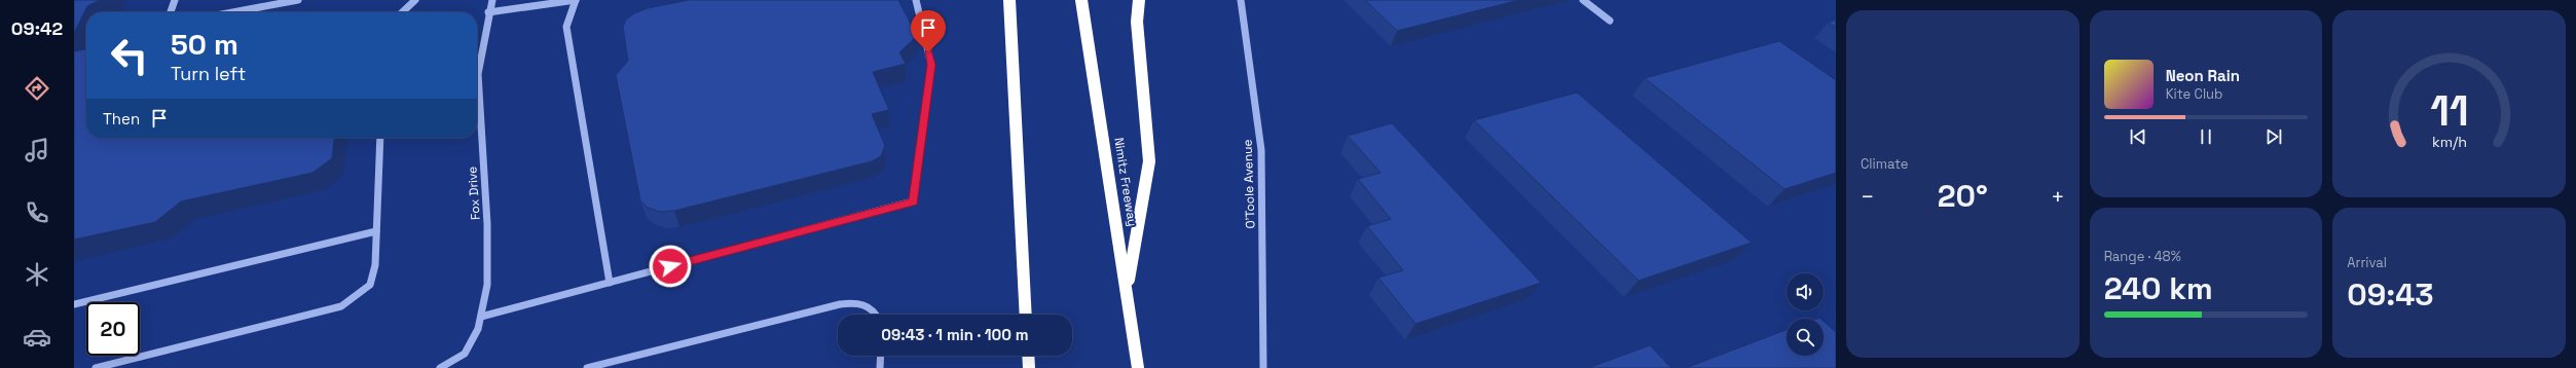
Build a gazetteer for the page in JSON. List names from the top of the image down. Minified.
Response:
{"streets":{"highway":["Nimitz Freeway"],"street":["O’Toole Avenue","Fox Drive"]},"page":{"tabs":"09:42","tile":["Climate",["Range · 48%","240 km"],["Arrival","09:43"]],"turn":["50 m","Turn left"],"song":["Neon Rain","Kite Club"],"then":"Then","heat":["−","20°","+"],"limit":"20","trip":"09:43 · 1 min · 100 m","gauge":["11","km/h"]}}
